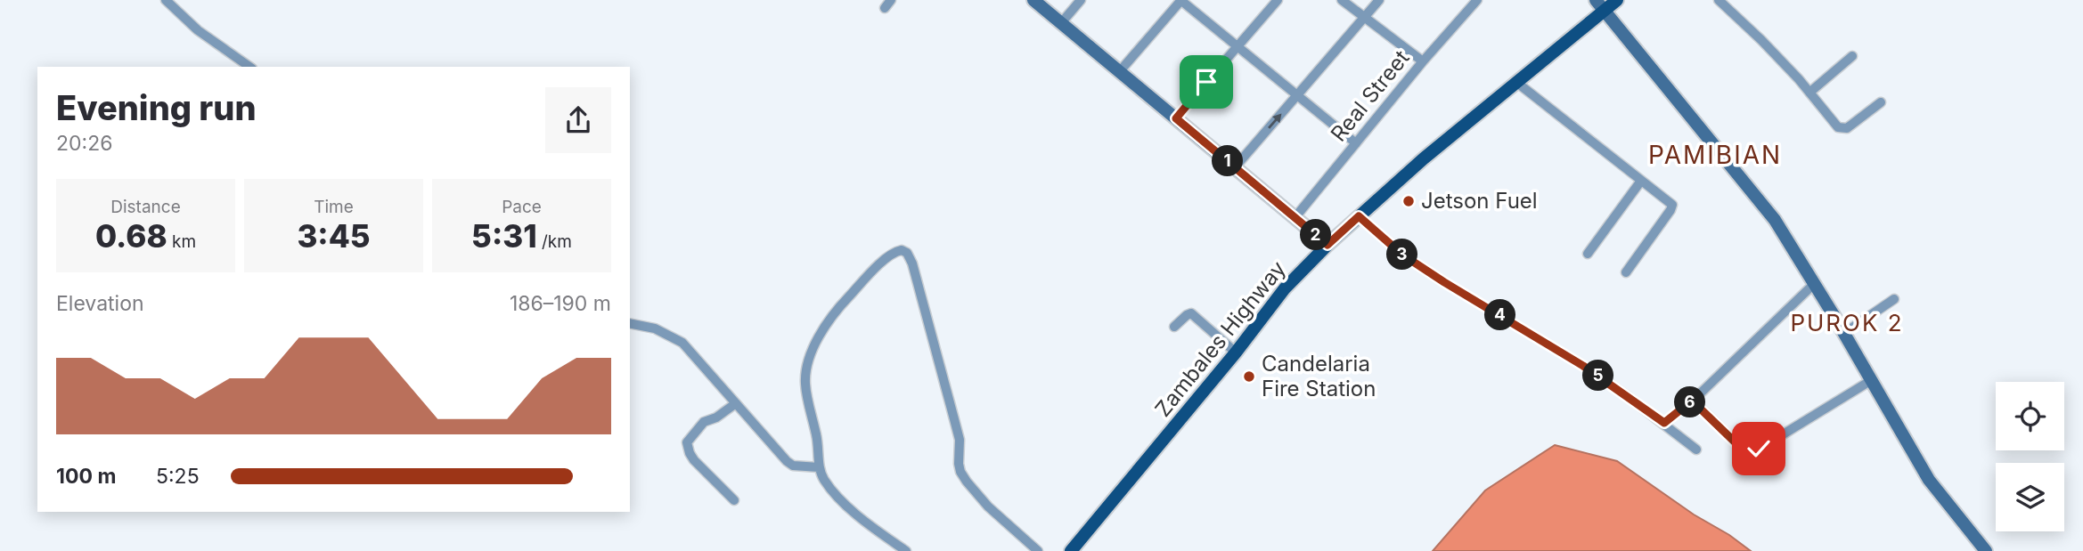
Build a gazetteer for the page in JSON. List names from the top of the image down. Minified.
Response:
{"streets":{"main road":["Zambales Highway"],"street":["Real Street"]},"districts":["PAMIBIAN","PUROK 2"],"places":["Jetson Fuel","Candelaria Fire Station"],"page":{"heading":["Evening run","20:26"],"pins":["1","2","3","4","5","6"],"stats":[["Distance","0.68 km"],["Time","3:45"],["Pace","5:31 /km"]],"chart":["Elevation","186–190 m"],"list":[{"name":"100 m","note":"5:25"}]}}
